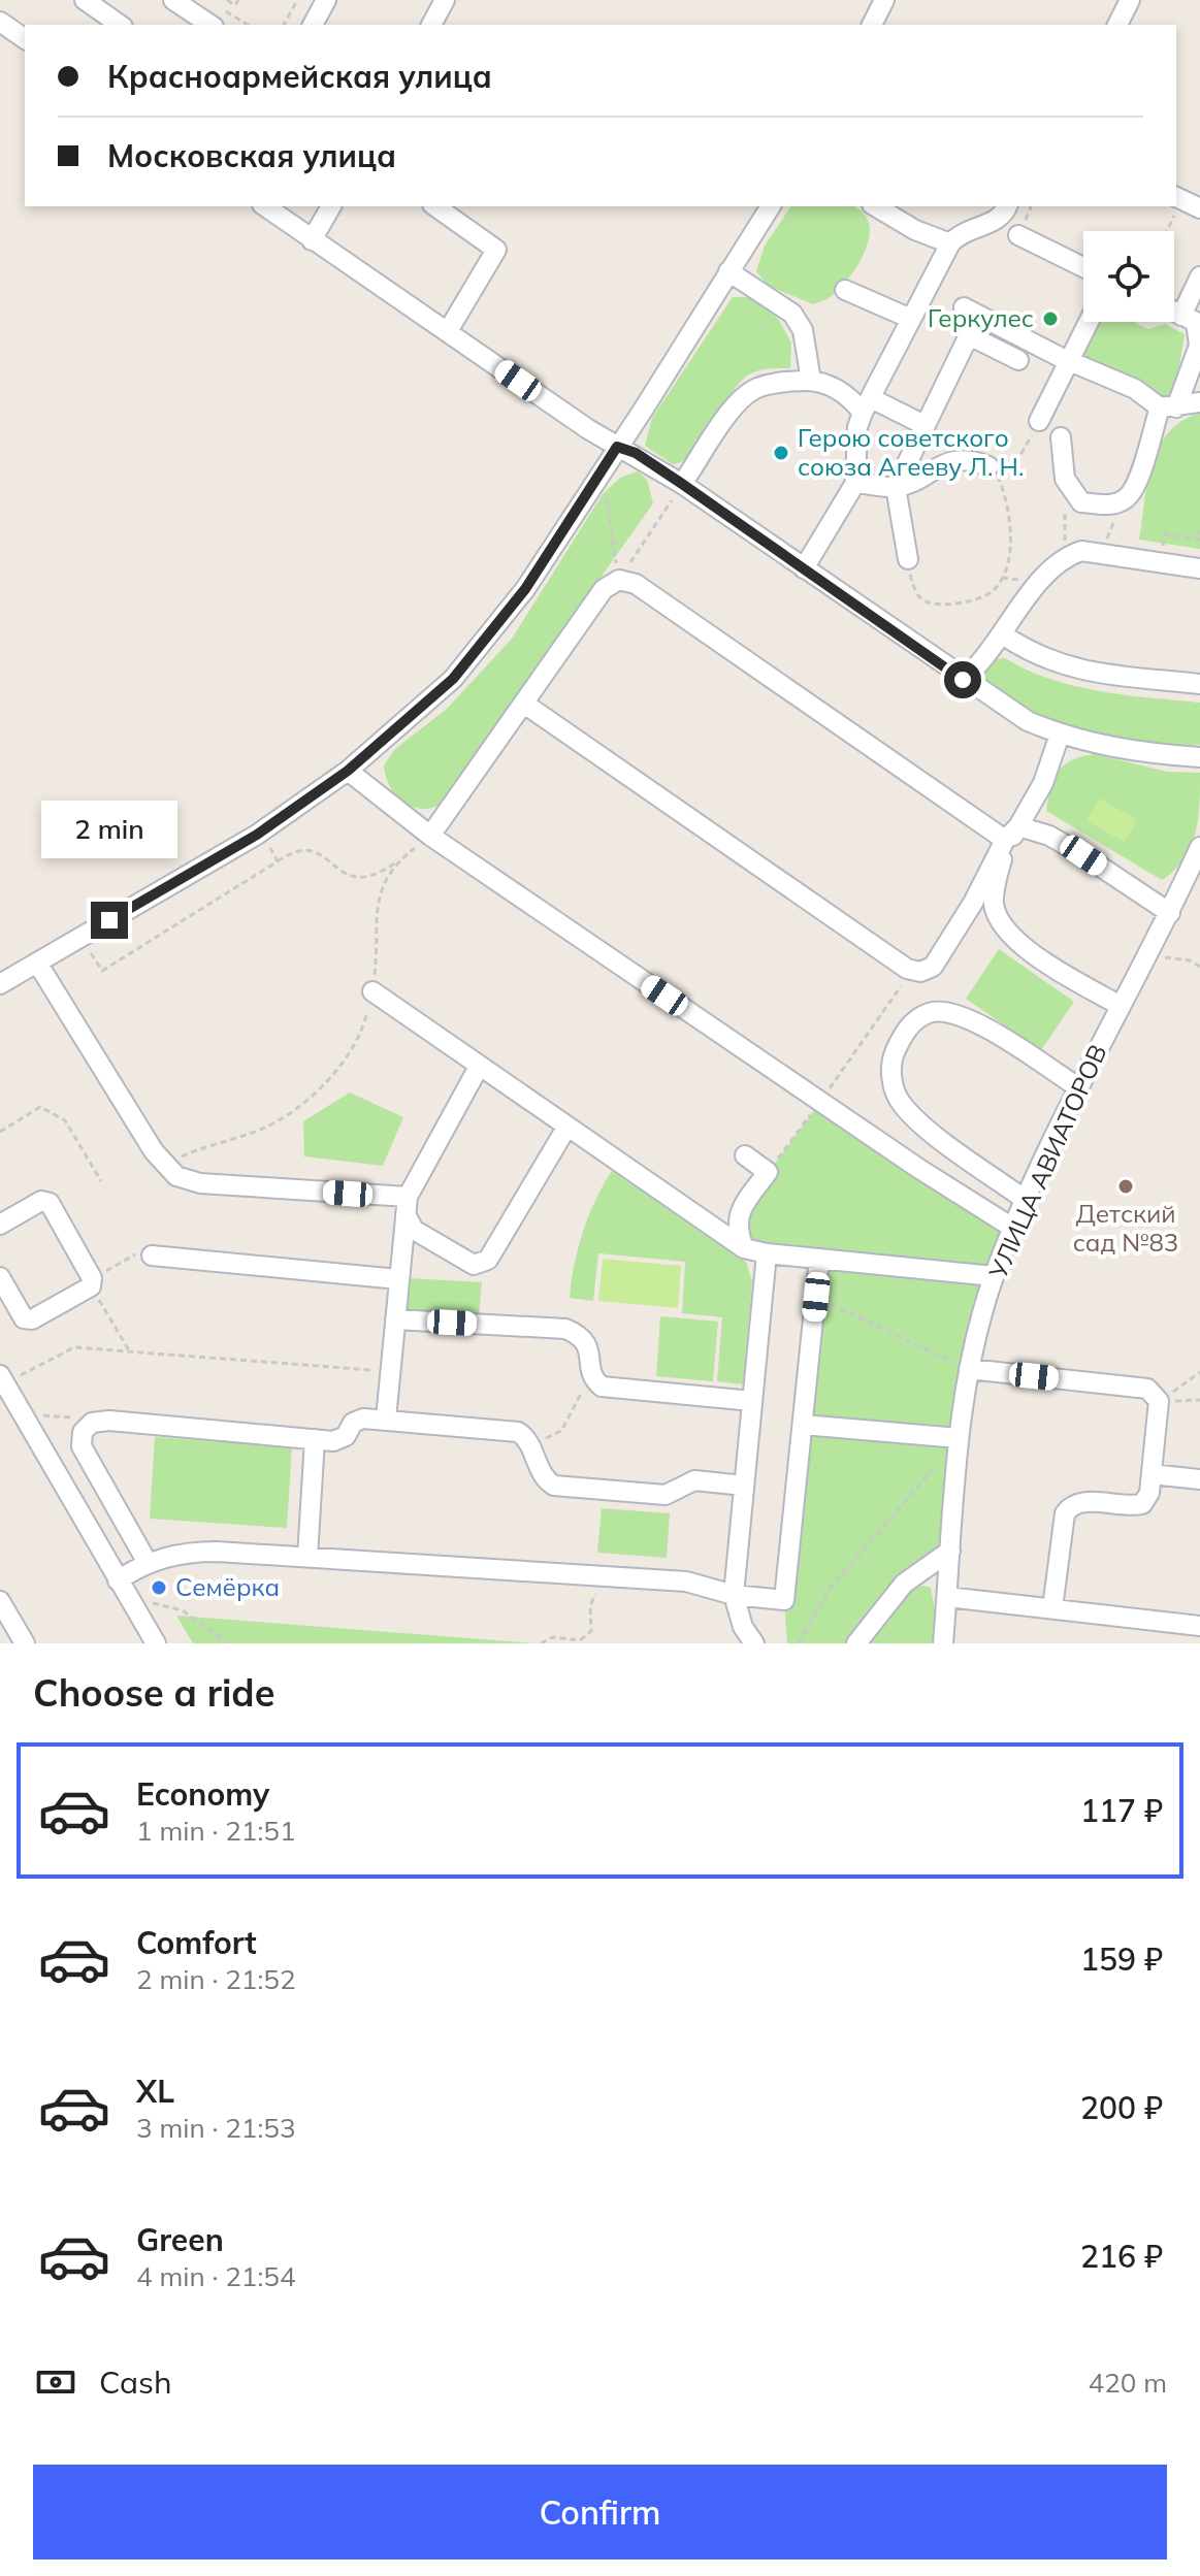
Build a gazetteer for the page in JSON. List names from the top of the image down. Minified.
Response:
{"streets":{"street":["УЛИЦА АВИАТОРОВ"]},"places":["Геркулес","Герою советского союза Агееву Л. Н.","Детский сад №83","Семёрка"],"page":{"banner":["Красноармейская улица","Московская улица"],"bubble":"2 min","heading":"Choose a ride","list":[{"name":"Economy","note":"1 min · 21:51","value":"117 ₽"},{"name":"Comfort","note":"2 min · 21:52","value":"159 ₽"},{"name":"XL","note":"3 min · 21:53","value":"200 ₽"},{"name":"Green","note":"4 min · 21:54","value":"216 ₽"}],"pay":["Cash","420 m"],"buttons":"Confirm"}}
